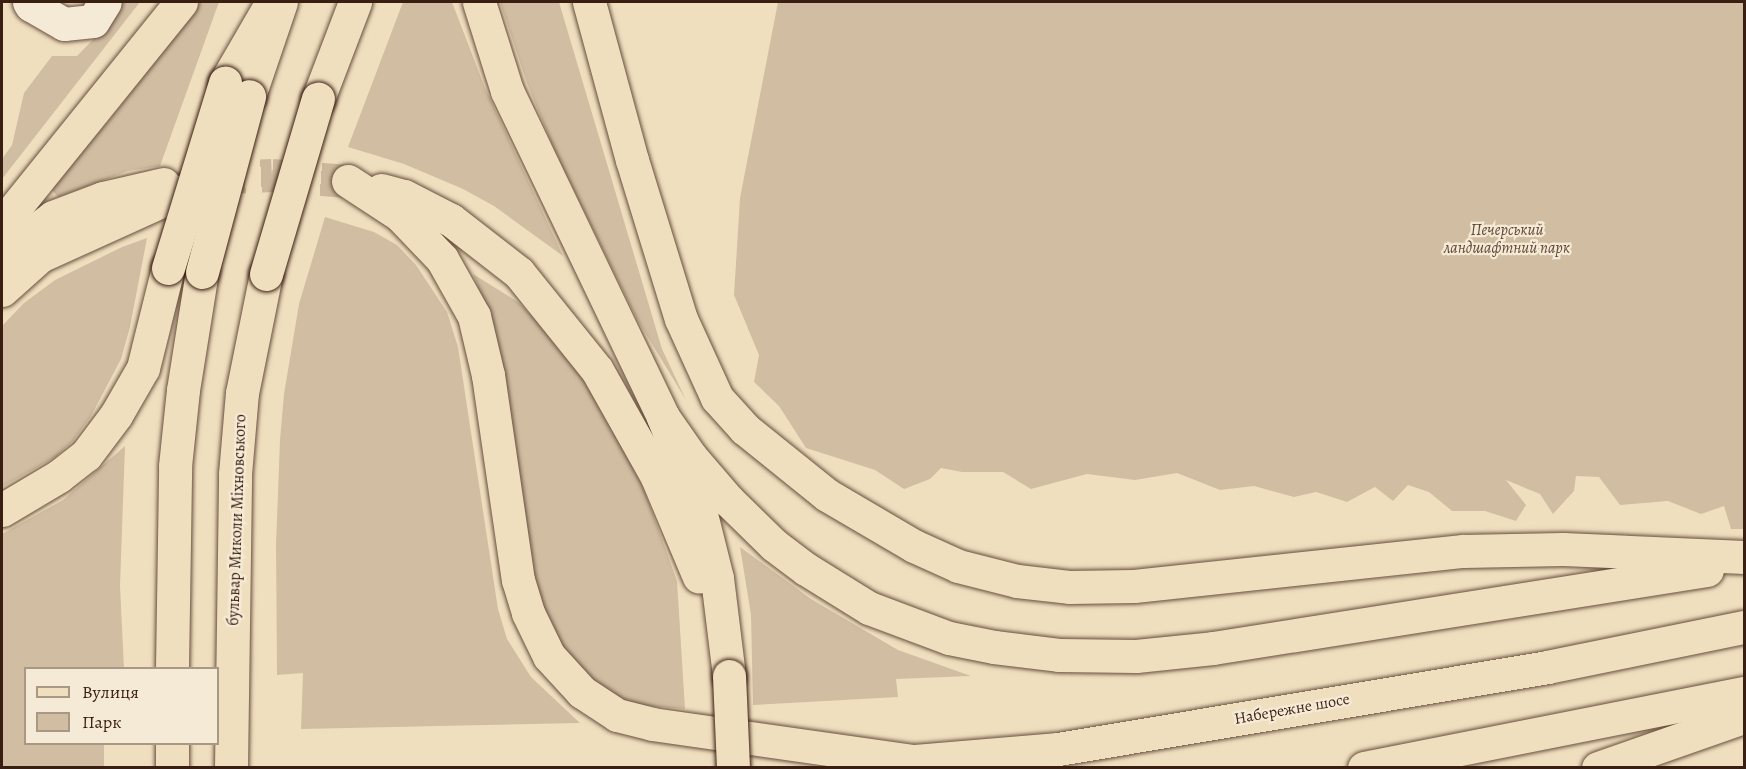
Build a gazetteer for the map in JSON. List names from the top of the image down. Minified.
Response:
{"streets":{"main road":["бульвар Миколи Міхновського","Набережне шосе"]},"parks":["Печерський ландшафтний парк"],"legend":["Вулиця","Парк"]}
